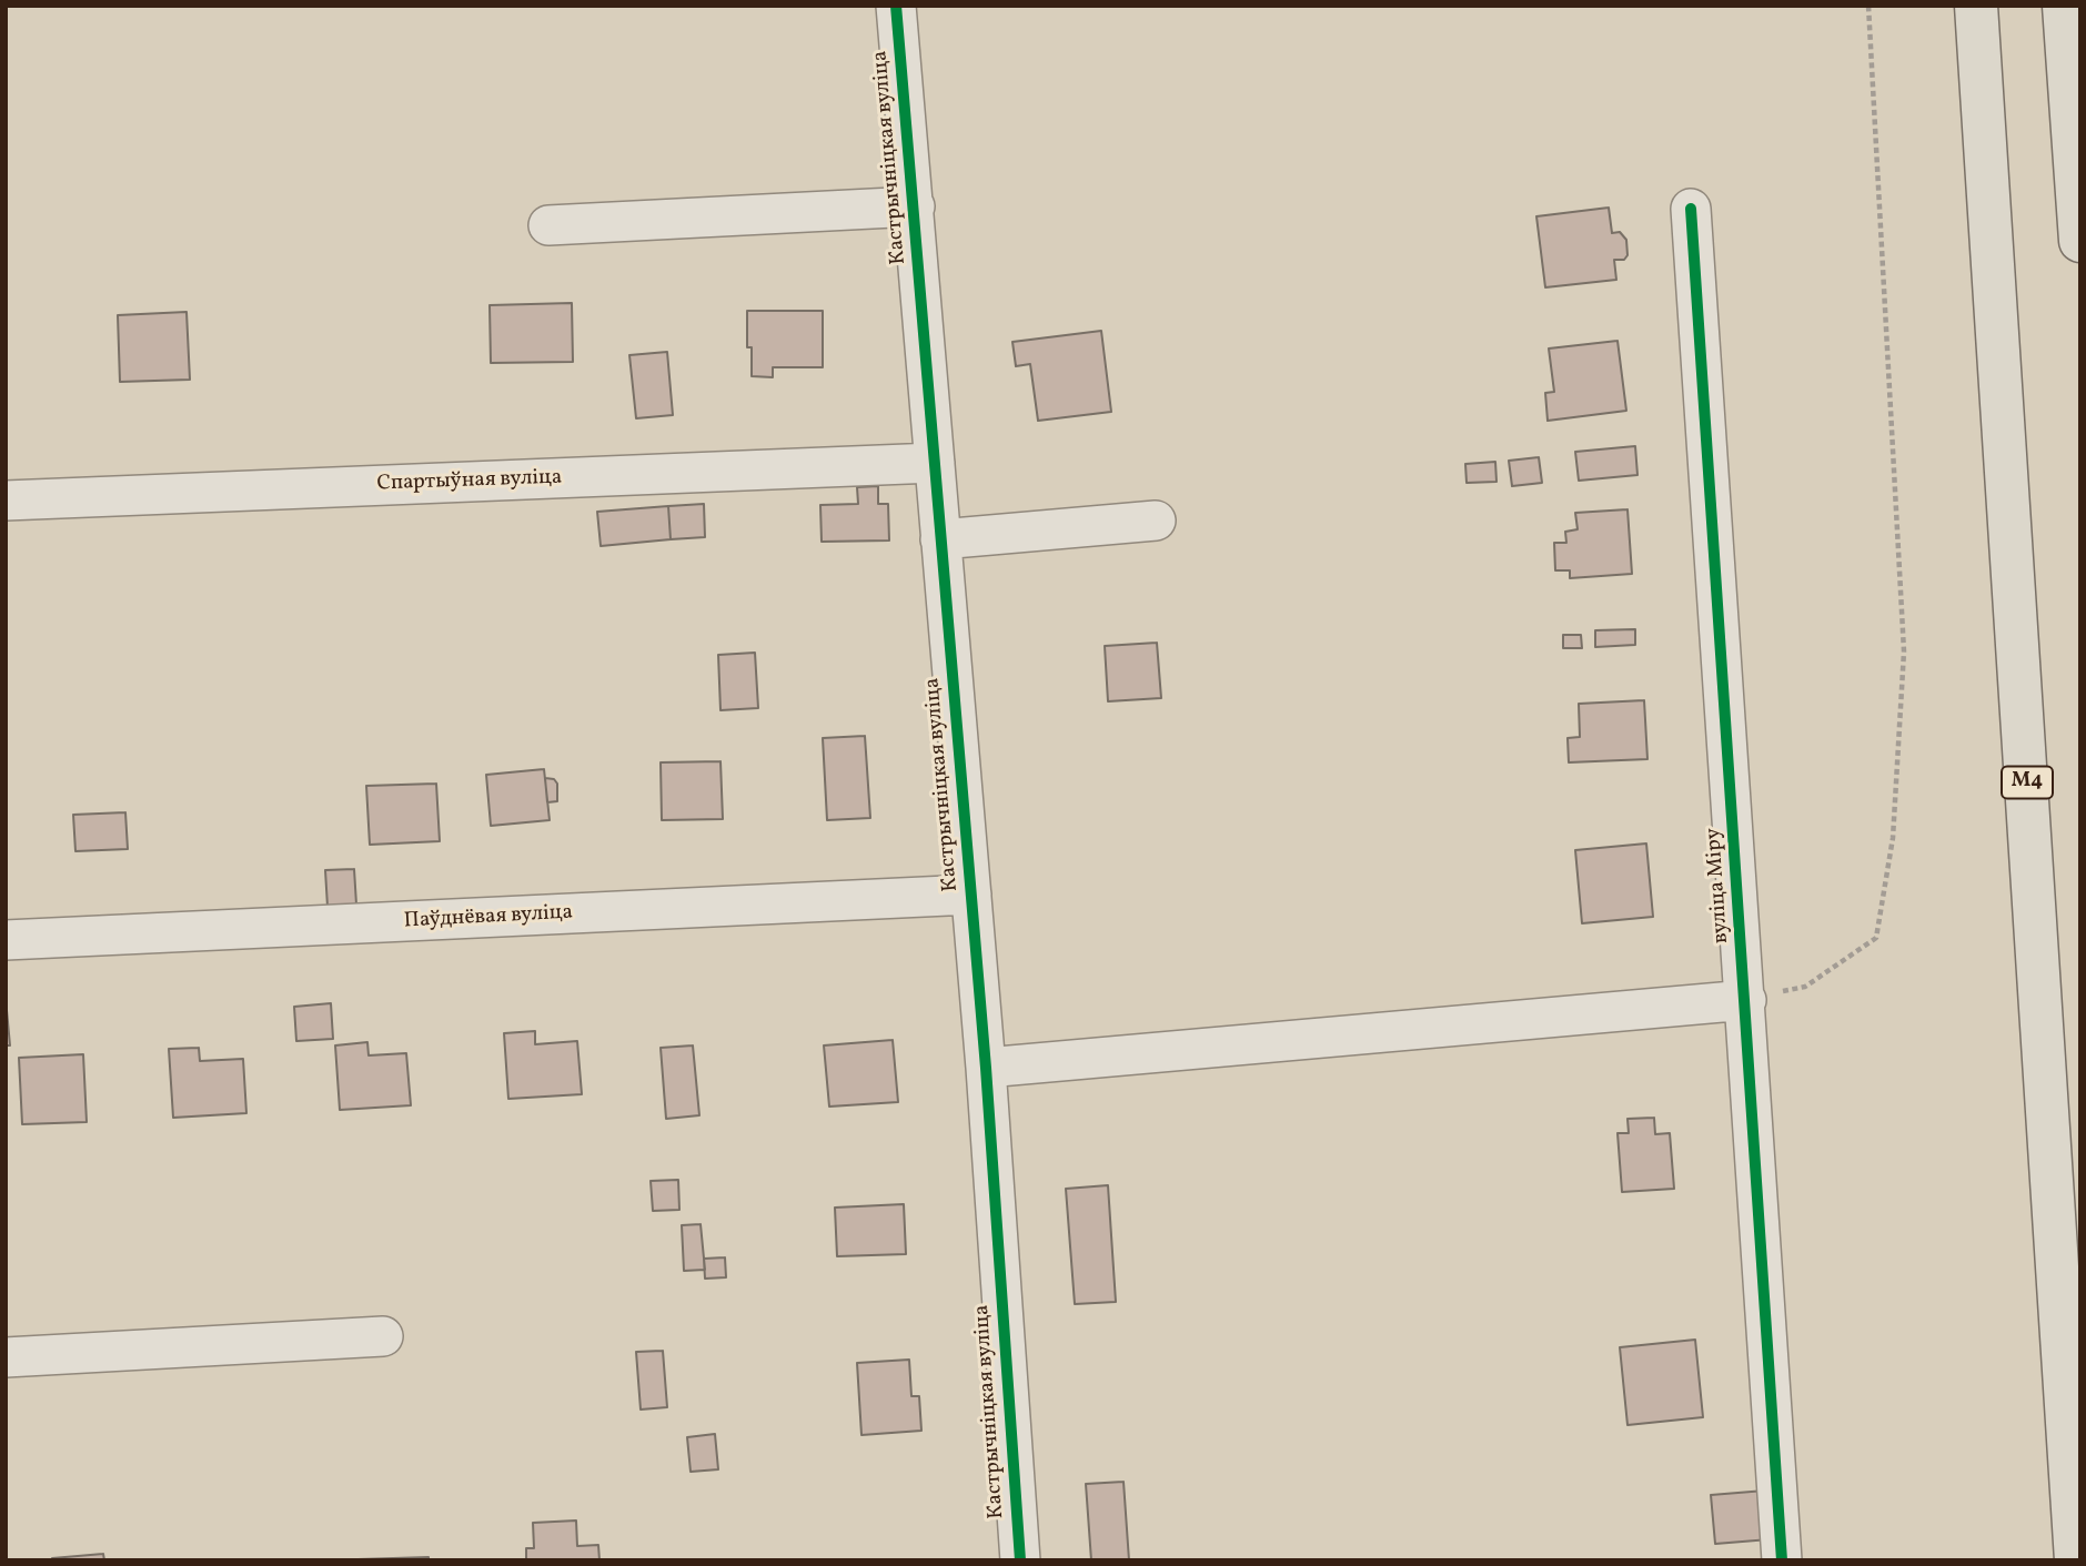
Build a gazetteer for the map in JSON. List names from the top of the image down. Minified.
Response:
{"streets":{"highway":["М4"],"street":["Кастрычніцкая вуліца","Спартыўная вуліца","вуліца Міру","Паўднёвая вуліца"]},"crossings":[["Кастрычніцкая вуліца","Спартыўная вуліца"],["Кастрычніцкая вуліца","Паўднёвая вуліца"]]}
